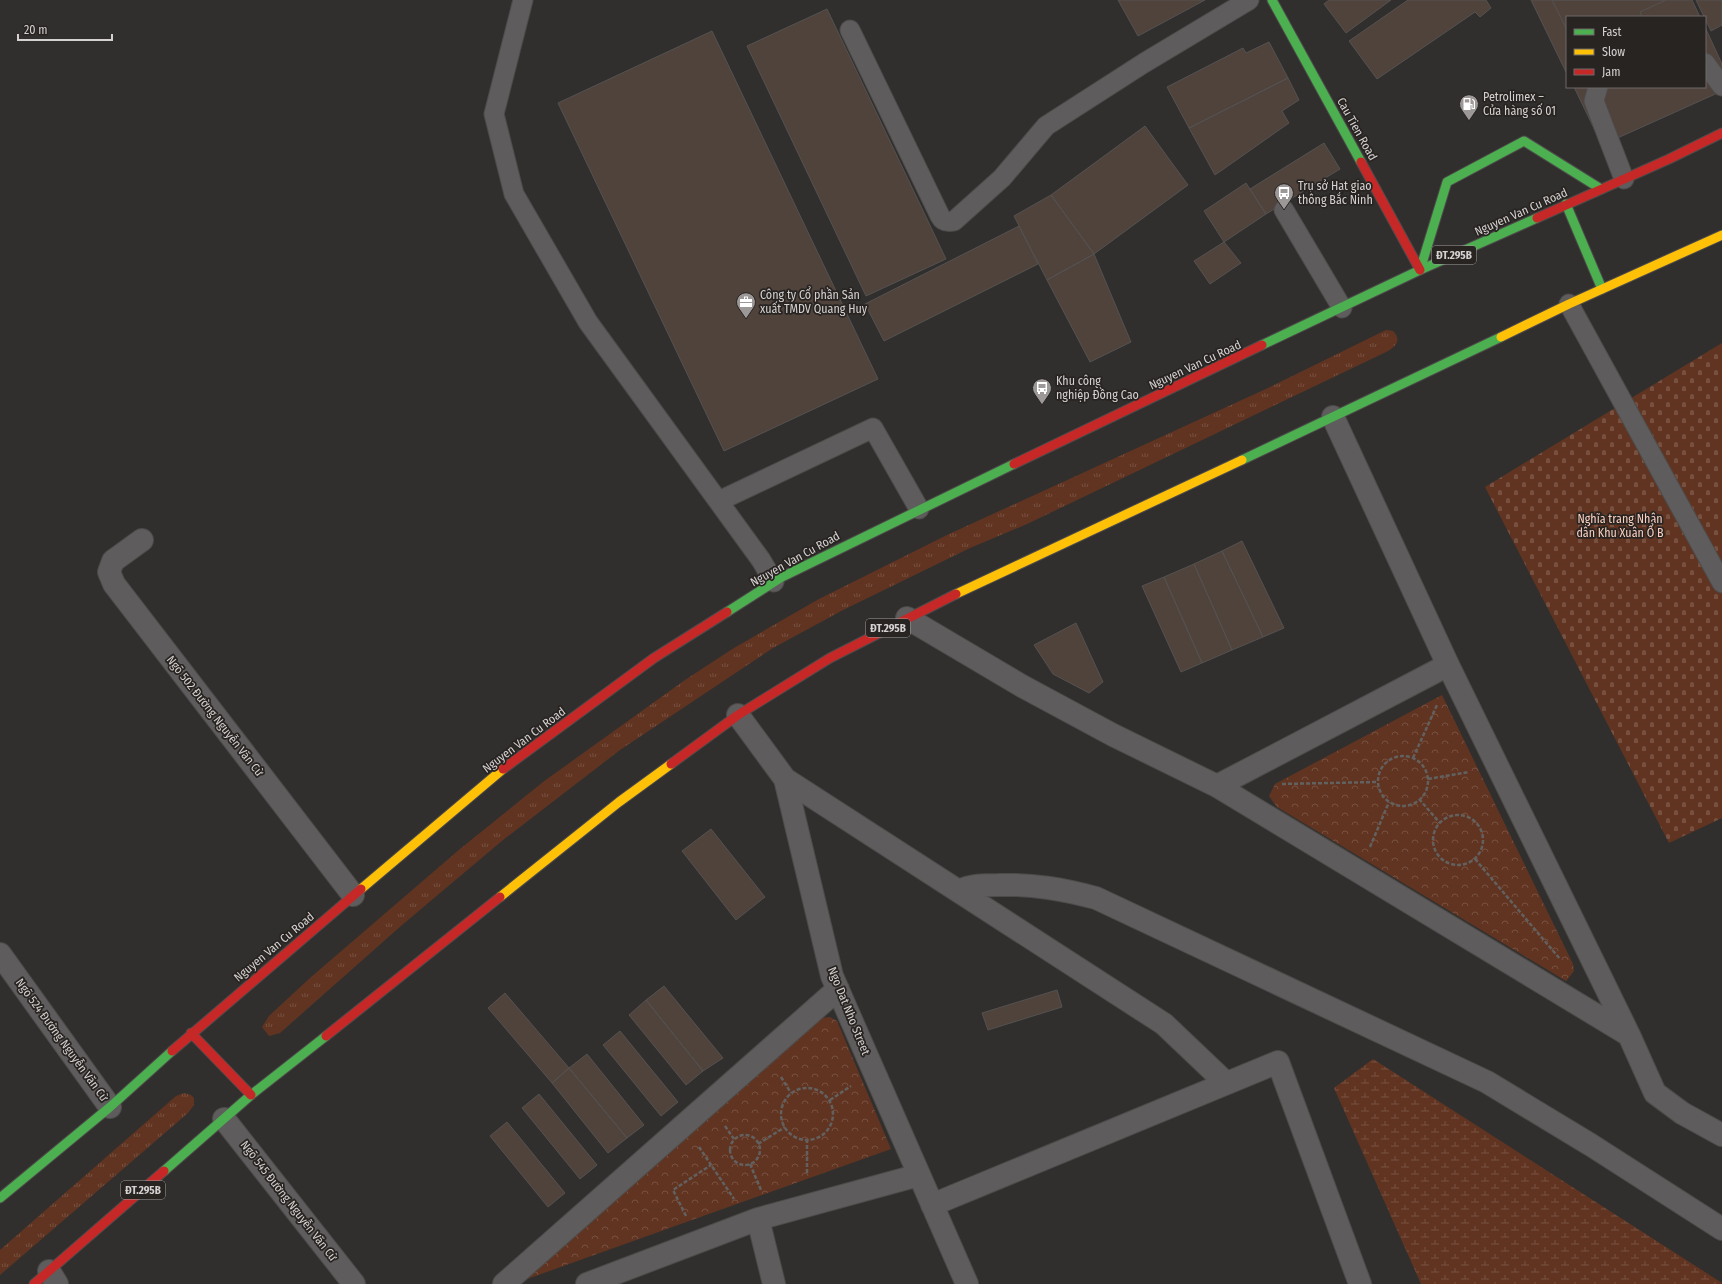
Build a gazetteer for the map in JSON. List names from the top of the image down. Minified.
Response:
{"streets":{"main road":["Cau Tien Road","Nguyen Van Cu Road","ĐT.295B"],"street":["Ngõ 502 Đường Nguyễn Văn Cừ","Ngo Dat Nho Street","Ngõ 524 Đường Nguyễn Văn Cừ","Ngõ 545 Đường Nguyễn Văn Cừ"]},"crossings":[["Cau Tien Road","Nguyen Van Cu Road"],["Nguyen Van Cu Road","Ngõ 502 Đường Nguyễn Văn Cừ"],["Nguyen Van Cu Road","Ngõ 524 Đường Nguyễn Văn Cừ"],["ĐT.295B","Ngo Dat Nho Street"],["ĐT.295B","Ngõ 545 Đường Nguyễn Văn Cừ"]],"parks":["Nghĩa trang Nhân dân Khu Xuân Ổ B"],"places":{"fuel station":["Petrolimex – Cửa hàng số 01"],"bus stop":["Trụ sở Hạt giao thông Bắc Ninh","Khu công nghiệp Đồng Cao"],"office":["Công ty Cổ phần Sản xuất TMDV Quang Huy"]},"legend":["Fast","Slow","Jam"],"scale_bar":"20 m"}
